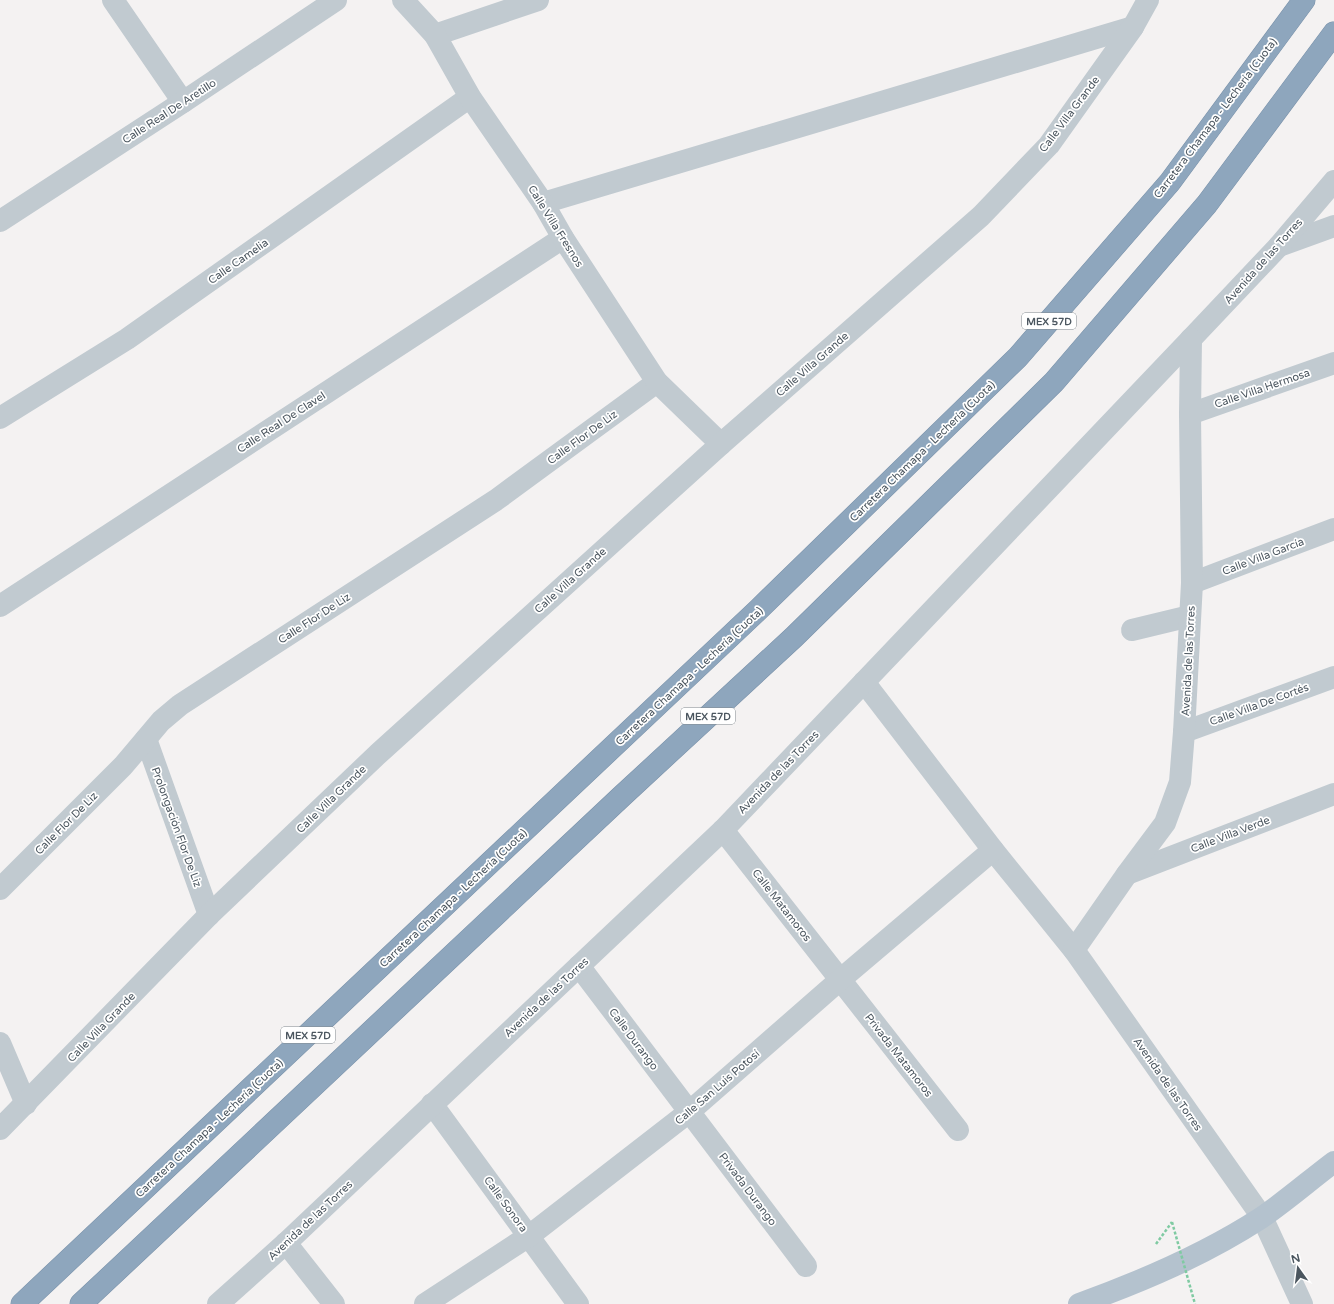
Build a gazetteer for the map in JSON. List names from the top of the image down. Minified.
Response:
{"streets":{"highway":["Carretera Chamapa - Lechería (Cuota)","MEX 57D"],"street":["Calle Real De Aretillo","Calle Villa Grande","Calle Villa Fresnos","Calle Camelia","Avenida de las Torres","Calle Villa Hermosa","Calle Real De Clavel","Calle Flor De Liz","Calle Villa García","Calle Villa De Cortés","Prolongación Flor De Liz","Calle Villa Verde","Calle Matamoros","Calle Durango","Privada Matamoros","Calle San Luis Potosí","Privada Durango","Calle Sonora"]},"crossings":[["Calle Villa Grande","Calle Villa Fresnos"],["Calle Villa Grande","Prolongación Flor De Liz"],["Calle Villa Fresnos","Calle Camelia"],["Calle Villa Fresnos","Calle Real De Clavel"],["Calle Villa Fresnos","Calle Flor De Liz"],["Avenida de las Torres","Calle Villa Hermosa"],["Avenida de las Torres","Calle Villa García"],["Avenida de las Torres","Calle Villa De Cortés"],["Avenida de las Torres","Calle Villa Verde"],["Avenida de las Torres","Calle Matamoros"],["Avenida de las Torres","Calle Durango"],["Avenida de las Torres","Calle San Luis Potosí"],["Avenida de las Torres","Calle Sonora"],["Calle Flor De Liz","Prolongación Flor De Liz"],["Calle Matamoros","Privada Matamoros"],["Calle Matamoros","Calle San Luis Potosí"],["Calle Durango","Calle San Luis Potosí"],["Calle Durango","Privada Durango"],["Privada Matamoros","Calle San Luis Potosí"],["Calle San Luis Potosí","Privada Durango"],["Calle San Luis Potosí","Calle Sonora"]],"north":"top"}
